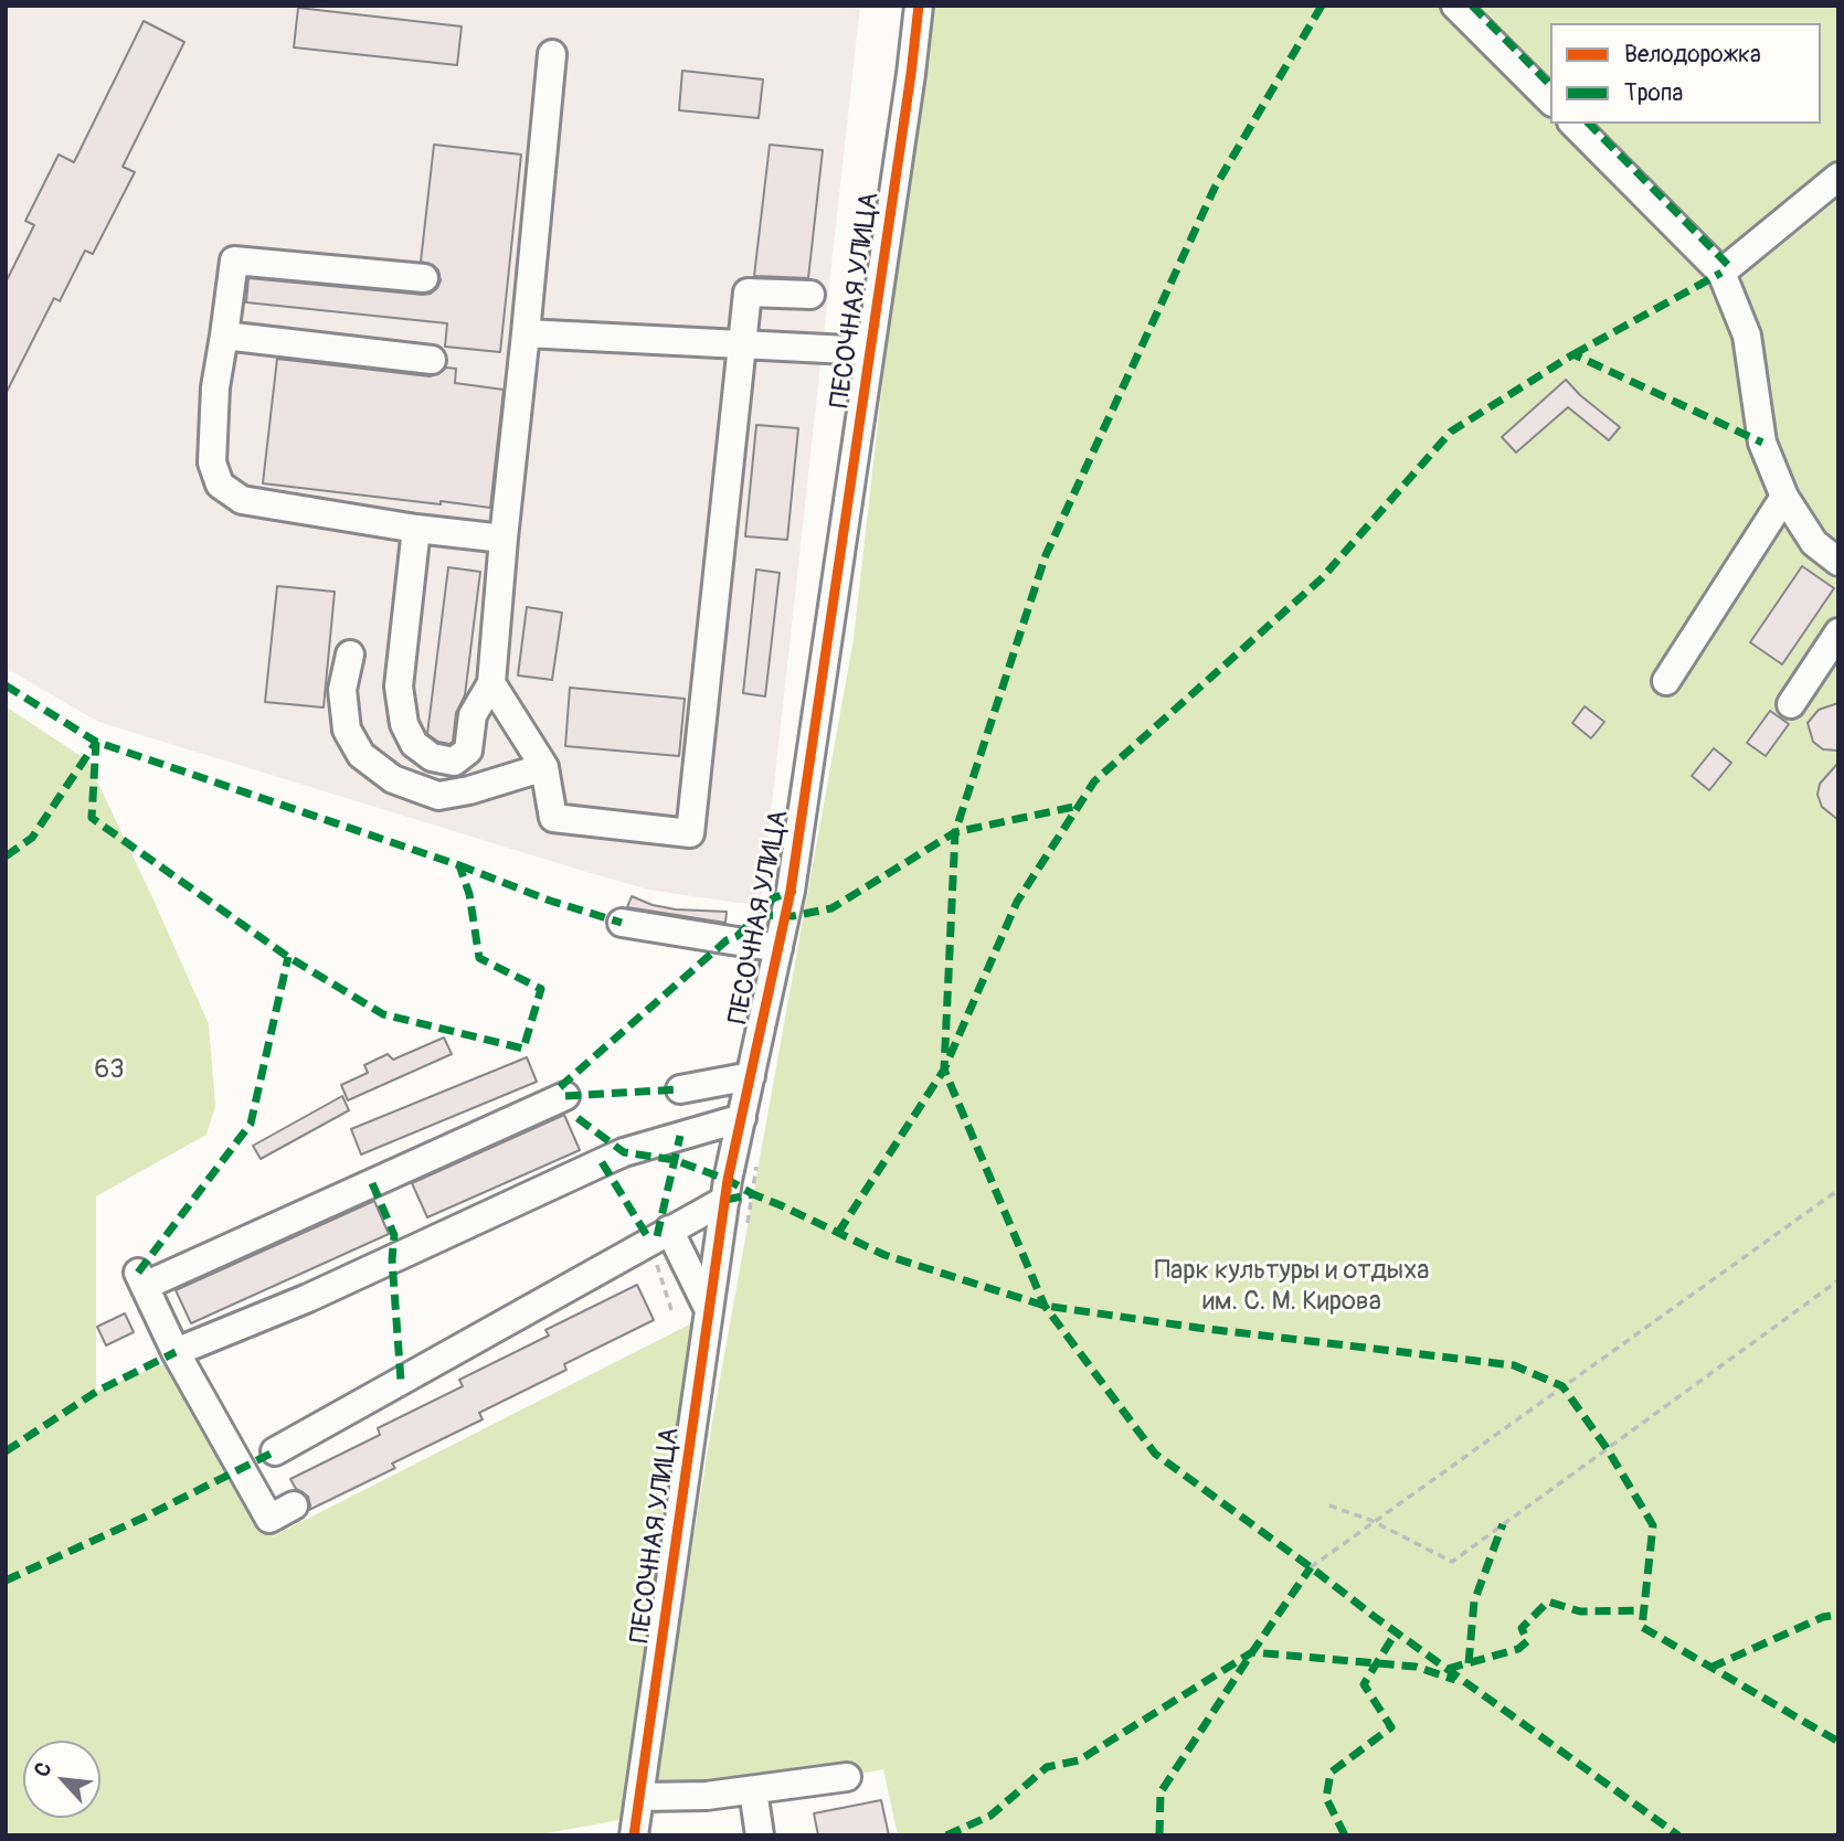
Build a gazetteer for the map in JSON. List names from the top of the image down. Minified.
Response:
{"streets":{"street":["ПЕСОЧНАЯ УЛИЦА"]},"parks":["63","Парк культуры и отдыха им. С. М. Кирова"],"legend":["Велодорожка","Тропа"],"north":"top left"}
